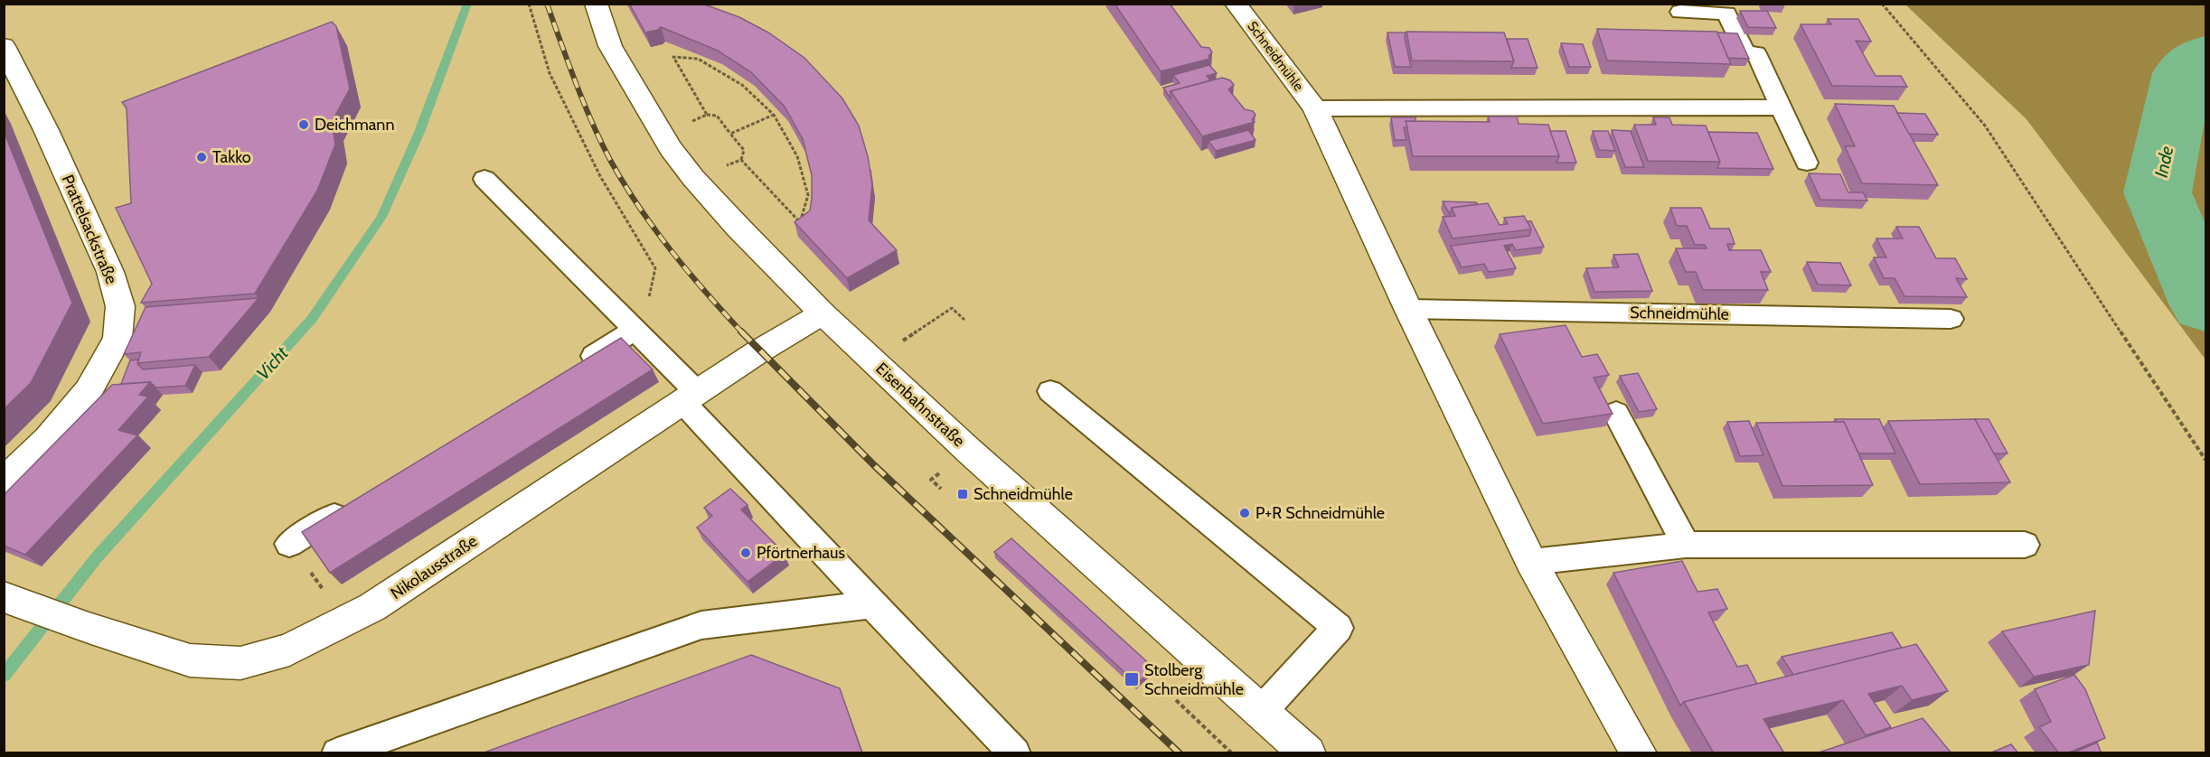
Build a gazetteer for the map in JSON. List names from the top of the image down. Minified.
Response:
{"streets":{"street":["Schneidmühle","Prattelsackstraße","Eisenbahnstraße","Nikolausstraße"]},"crossings":[["Eisenbahnstraße","Nikolausstraße"]],"water":["Inde","Vicht"],"places":{"other":["Deichmann","Takko","P+R Schneidmühle","Pförtnerhaus"],"transit":["Schneidmühle","Stolberg Schneidmühle"]}}
